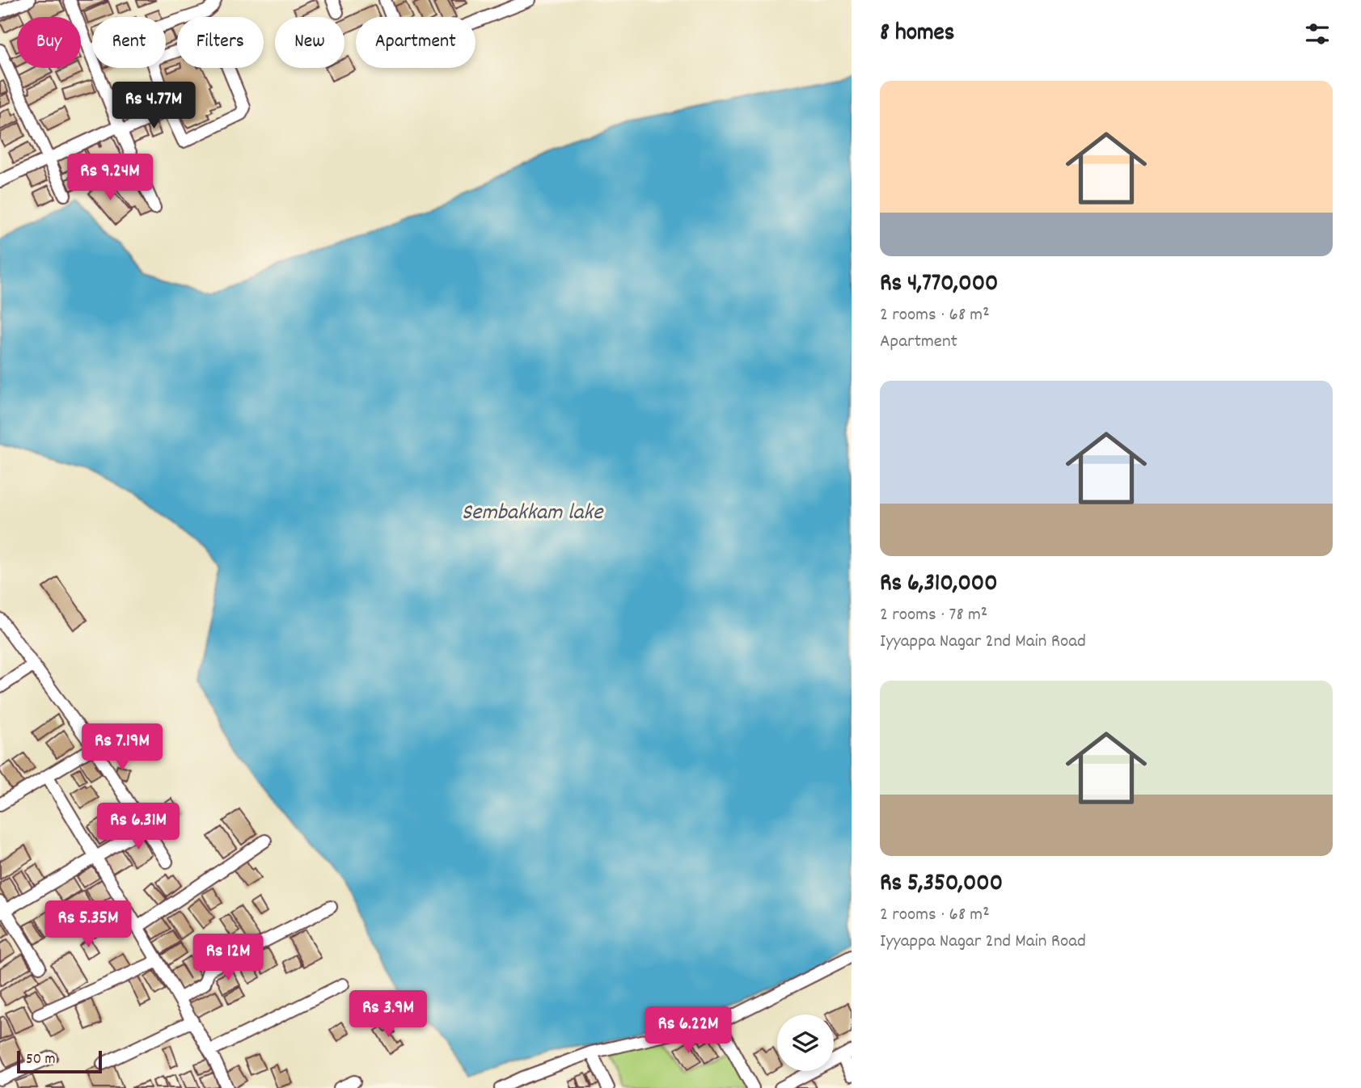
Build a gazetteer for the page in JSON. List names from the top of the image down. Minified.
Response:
{"water":["Sembakkam lake"],"scale_bar":"50 m","page":{"heading":"8 homes","chip":["Buy","Rent","Filters","New","Apartment"],"list":[{"name":"Rs 4,770,000","note":"2 rooms · 68 m² · Apartment"},{"name":"Rs 6,310,000","note":"2 rooms · 78 m² · Iyyappa Nagar 2nd Main Road"},{"name":"Rs 5,350,000","note":"2 rooms · 68 m² · Iyyappa Nagar 2nd Main Road"}],"price":["Rs 4.77M","Rs 9.24M","Rs 7.19M","Rs 6.31M","Rs 5.35M","Rs 12M","Rs 3.9M","Rs 6.22M"],"scale":"50 m"}}
